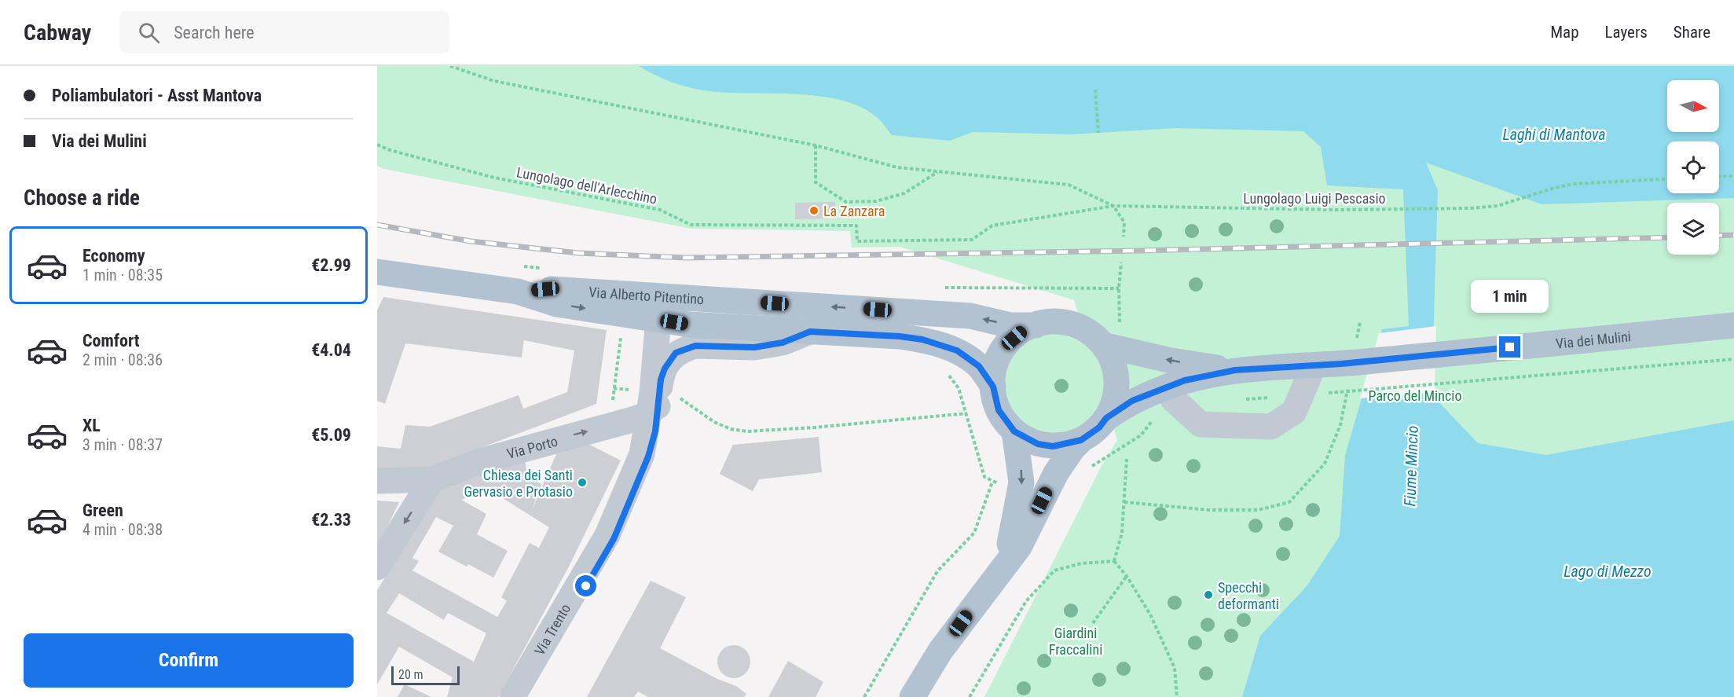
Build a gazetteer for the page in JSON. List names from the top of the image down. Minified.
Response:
{"streets":{"main road":["Via Alberto Pitentino","Via dei Mulini"],"street":["Via Porto","Via Trento"],"path":["Lungolago dell'Arlecchino","Lungolago Luigi Pescasio"]},"crossings":[["Lungolago dell'Arlecchino","Lungolago Luigi Pescasio"],["Via Alberto Pitentino","Via Trento"],["Via Porto","Via Trento"]],"one_way":["Via Porto"],"water":["Laghi di Mantova","Fiume Mincio","Lago di Mezzo"],"parks":["Parco del Mincio","Giardini Fraccalini"],"places":["La Zanzara","Chiesa dei Santi Gervasio e Protasio","Specchi deformanti"],"scale_bar":"20 m","north":"right","page":{"header":"Cabway","search":"Search here","nav":["Map","Layers","Share"],"banner":["Poliambulatori - Asst Mantova","Via dei Mulini"],"heading":"Choose a ride","list":[{"name":"Economy","note":"1 min · 08:35","value":"€2.99"},{"name":"Comfort","note":"2 min · 08:36","value":"€4.04"},{"name":"XL","note":"3 min · 08:37","value":"€5.09"},{"name":"Green","note":"4 min · 08:38","value":"€2.33"}],"bubble":"1 min","buttons":"Confirm","scale":"20 m"}}
